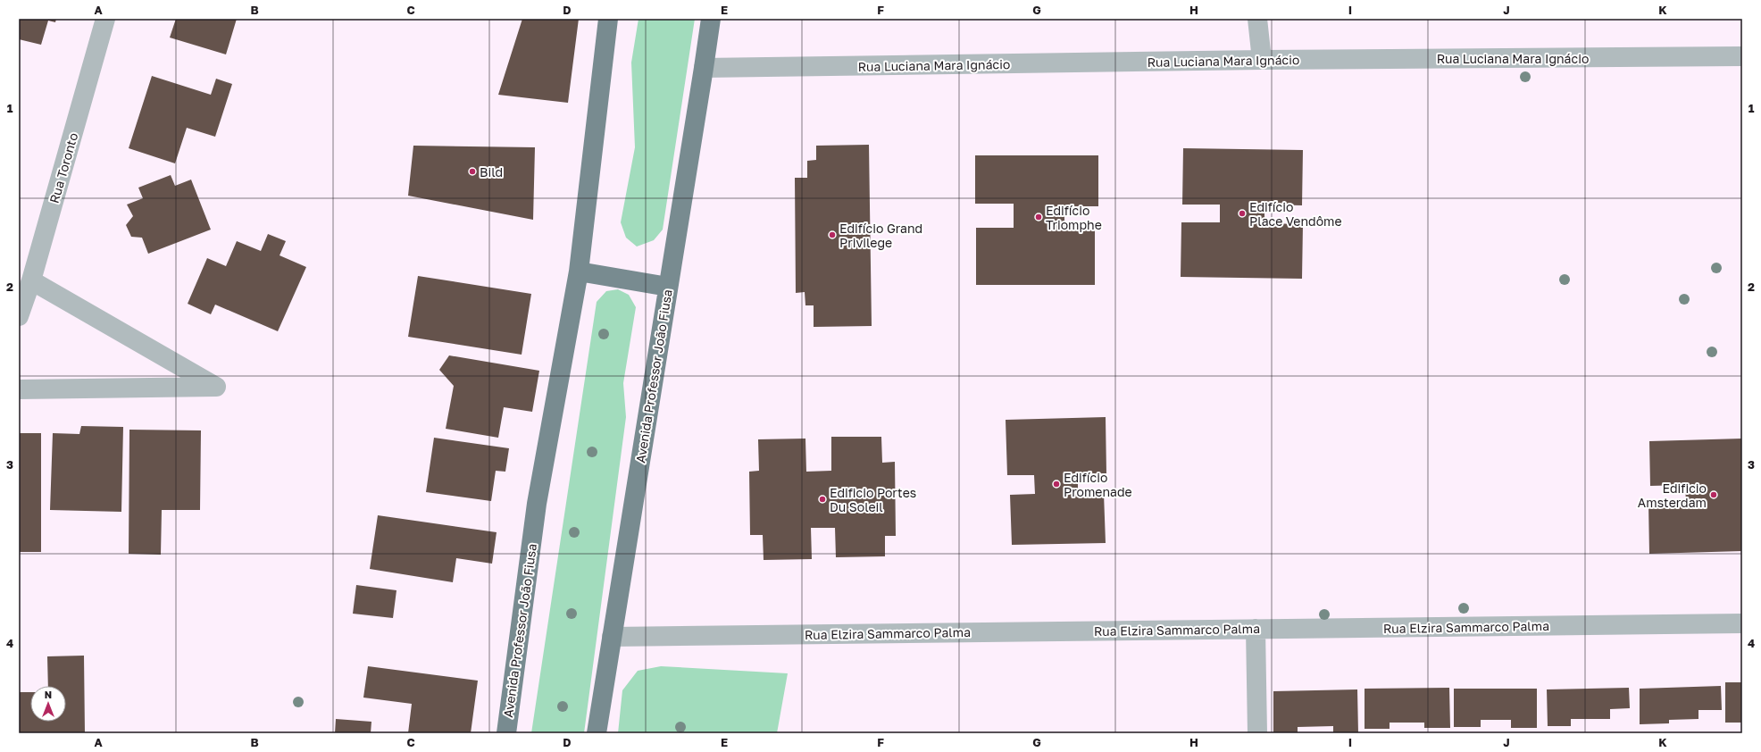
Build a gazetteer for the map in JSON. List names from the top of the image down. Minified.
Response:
{"streets":{"main road":["Avenida Professor João Fiusa"],"street":["Rua Luciana Mara Ignácio","Rua Toronto","Rua Elzira Sammarco Palma"]},"crossings":[["Rua Luciana Mara Ignácio","Avenida Professor João Fiusa"],["Avenida Professor João Fiusa","Rua Elzira Sammarco Palma"]],"places":["Bild","Edifício Place Vendôme","Edifício Triomphe","Edifício Grand Privilege","Edifício Promenade","Edificio Amsterdam","Edificio Portes Du Soleil"],"north":"top","grid":{"columns":["A","B","C","D","E","F","G","H","I","J","K"],"rows":["1","2","3","4"]}}
